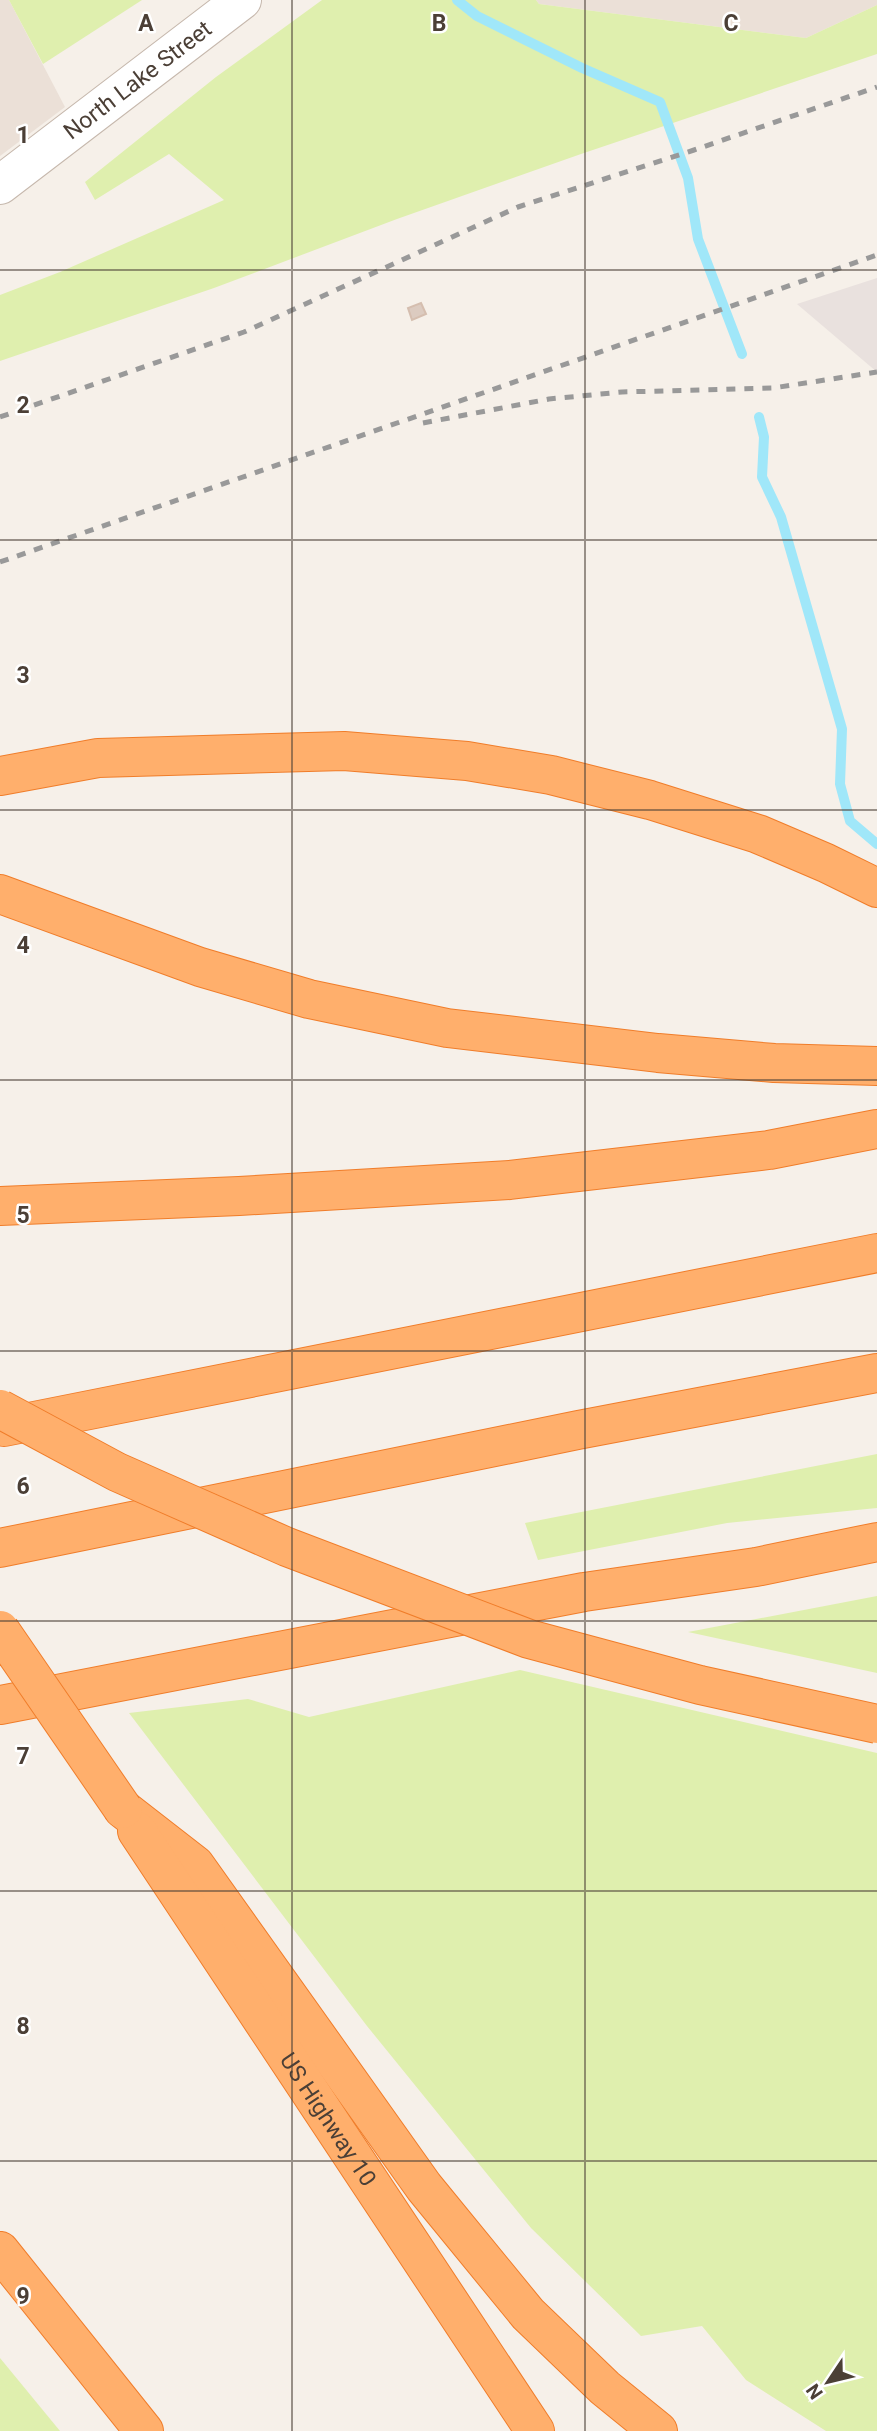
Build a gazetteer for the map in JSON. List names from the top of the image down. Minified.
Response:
{"streets":{"highway":["US Highway 10"],"street":["North Lake Street"]},"north":"bottom left","grid":{"columns":["A","B","C"],"rows":["1","2","3","4","5","6","7","8","9"]}}
